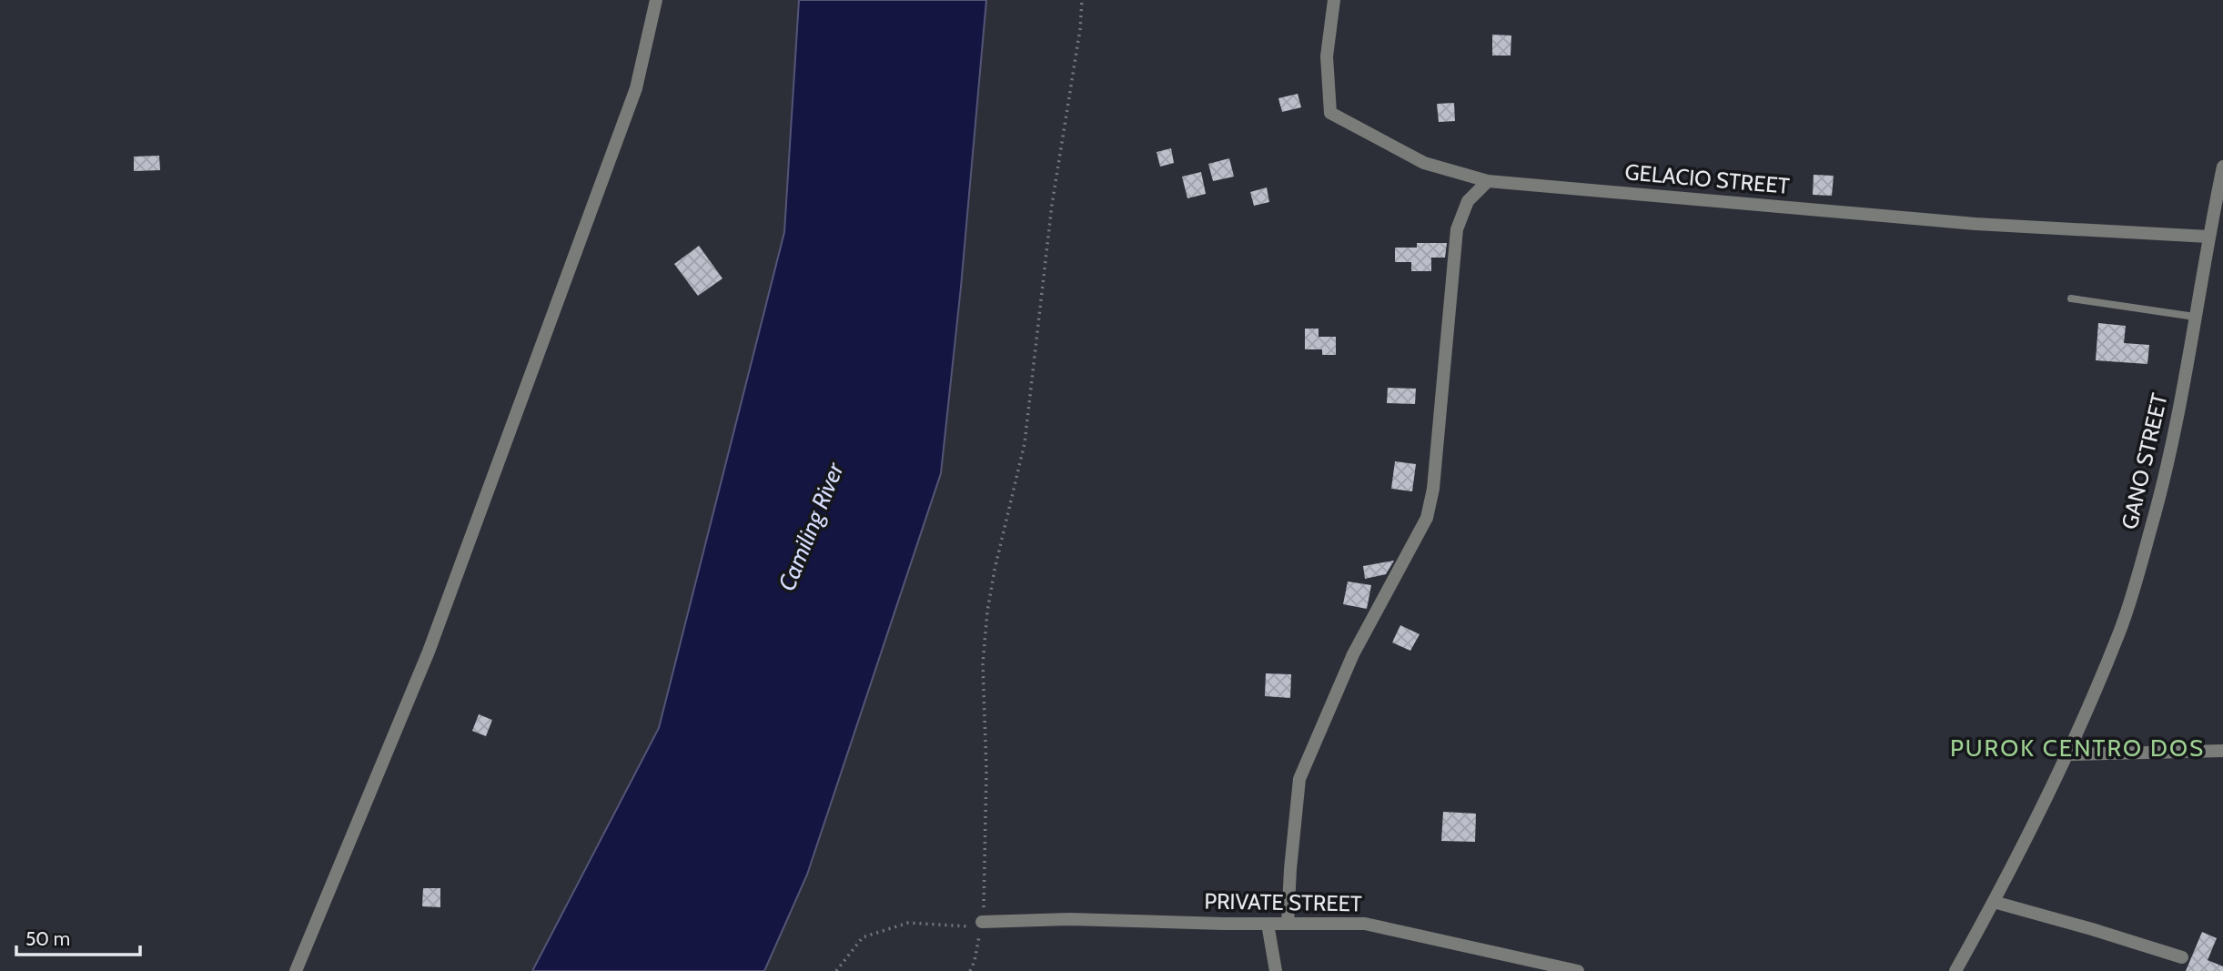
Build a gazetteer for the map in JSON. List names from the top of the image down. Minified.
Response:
{"streets":{"street":["GELACIO STREET","GANO STREET","PRIVATE STREET"]},"crossings":[["GELACIO STREET","GANO STREET"]],"districts":["PUROK CENTRO DOS"],"water":["Camiling River"],"scale_bar":"50 m"}
